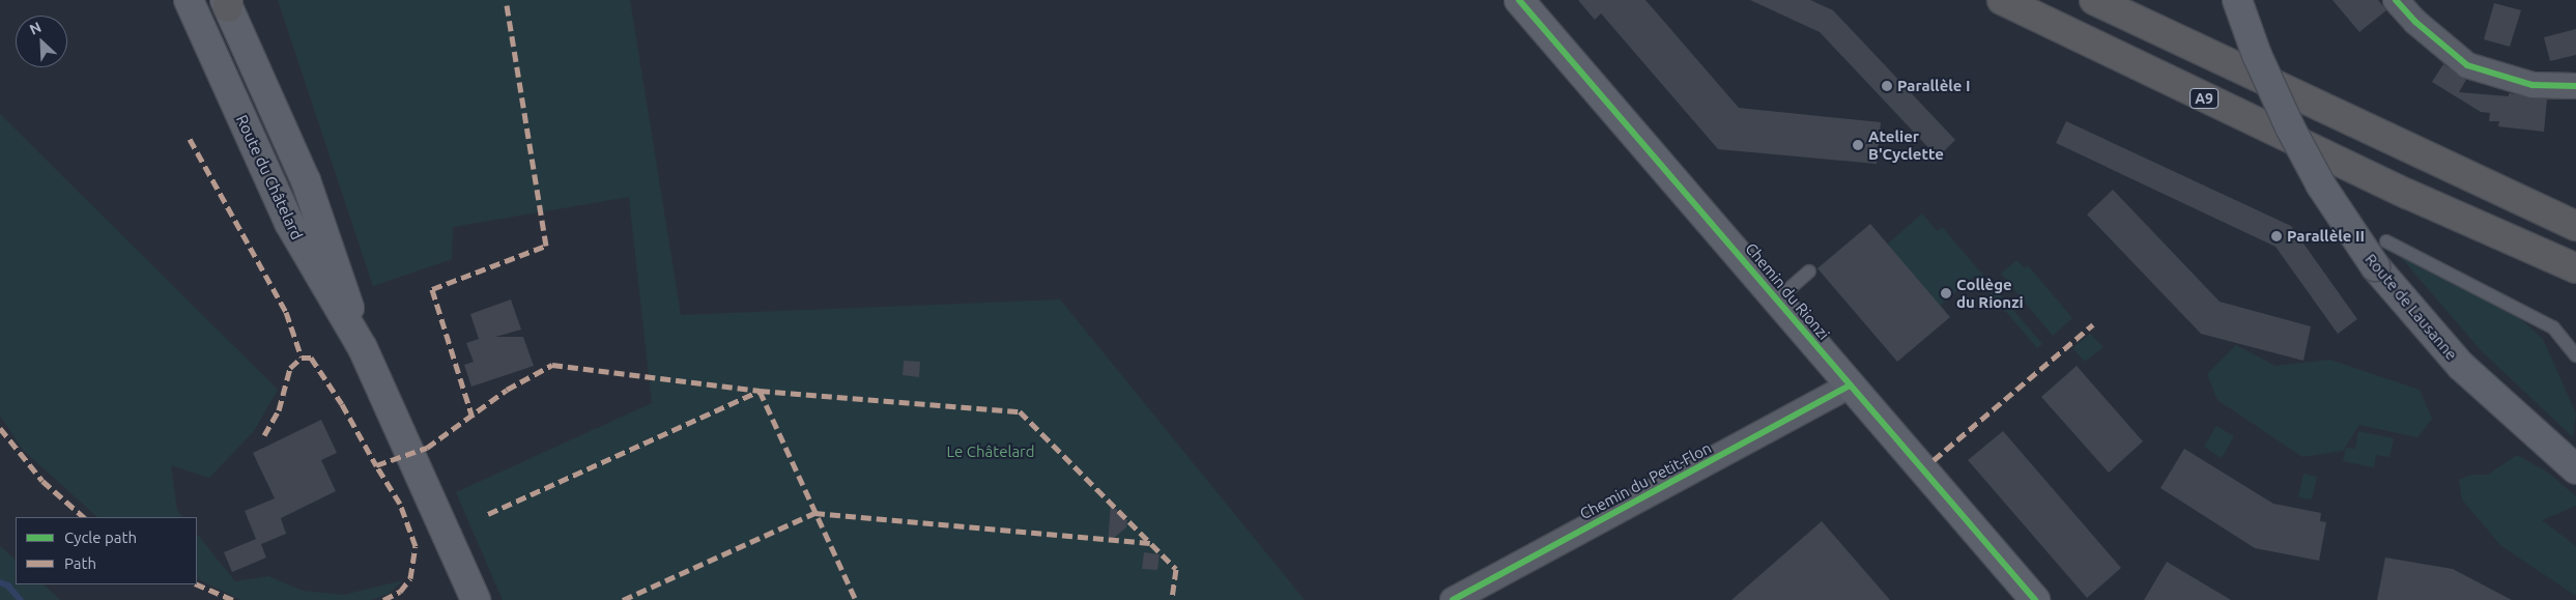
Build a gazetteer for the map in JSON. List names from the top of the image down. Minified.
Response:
{"streets":{"highway":["A9"],"main road":["Route du Châtelard","Chemin du Rionzi","Route de Lausanne"],"street":["Chemin du Petit-Flon"]},"crossings":[["Chemin du Rionzi","Chemin du Petit-Flon"]],"parks":["Le Châtelard"],"places":["Parallèle I","Atelier B'Cyclette","Parallèle II","Collège du Rionzi"],"legend":["Cycle path","Path"],"north":"top left"}
